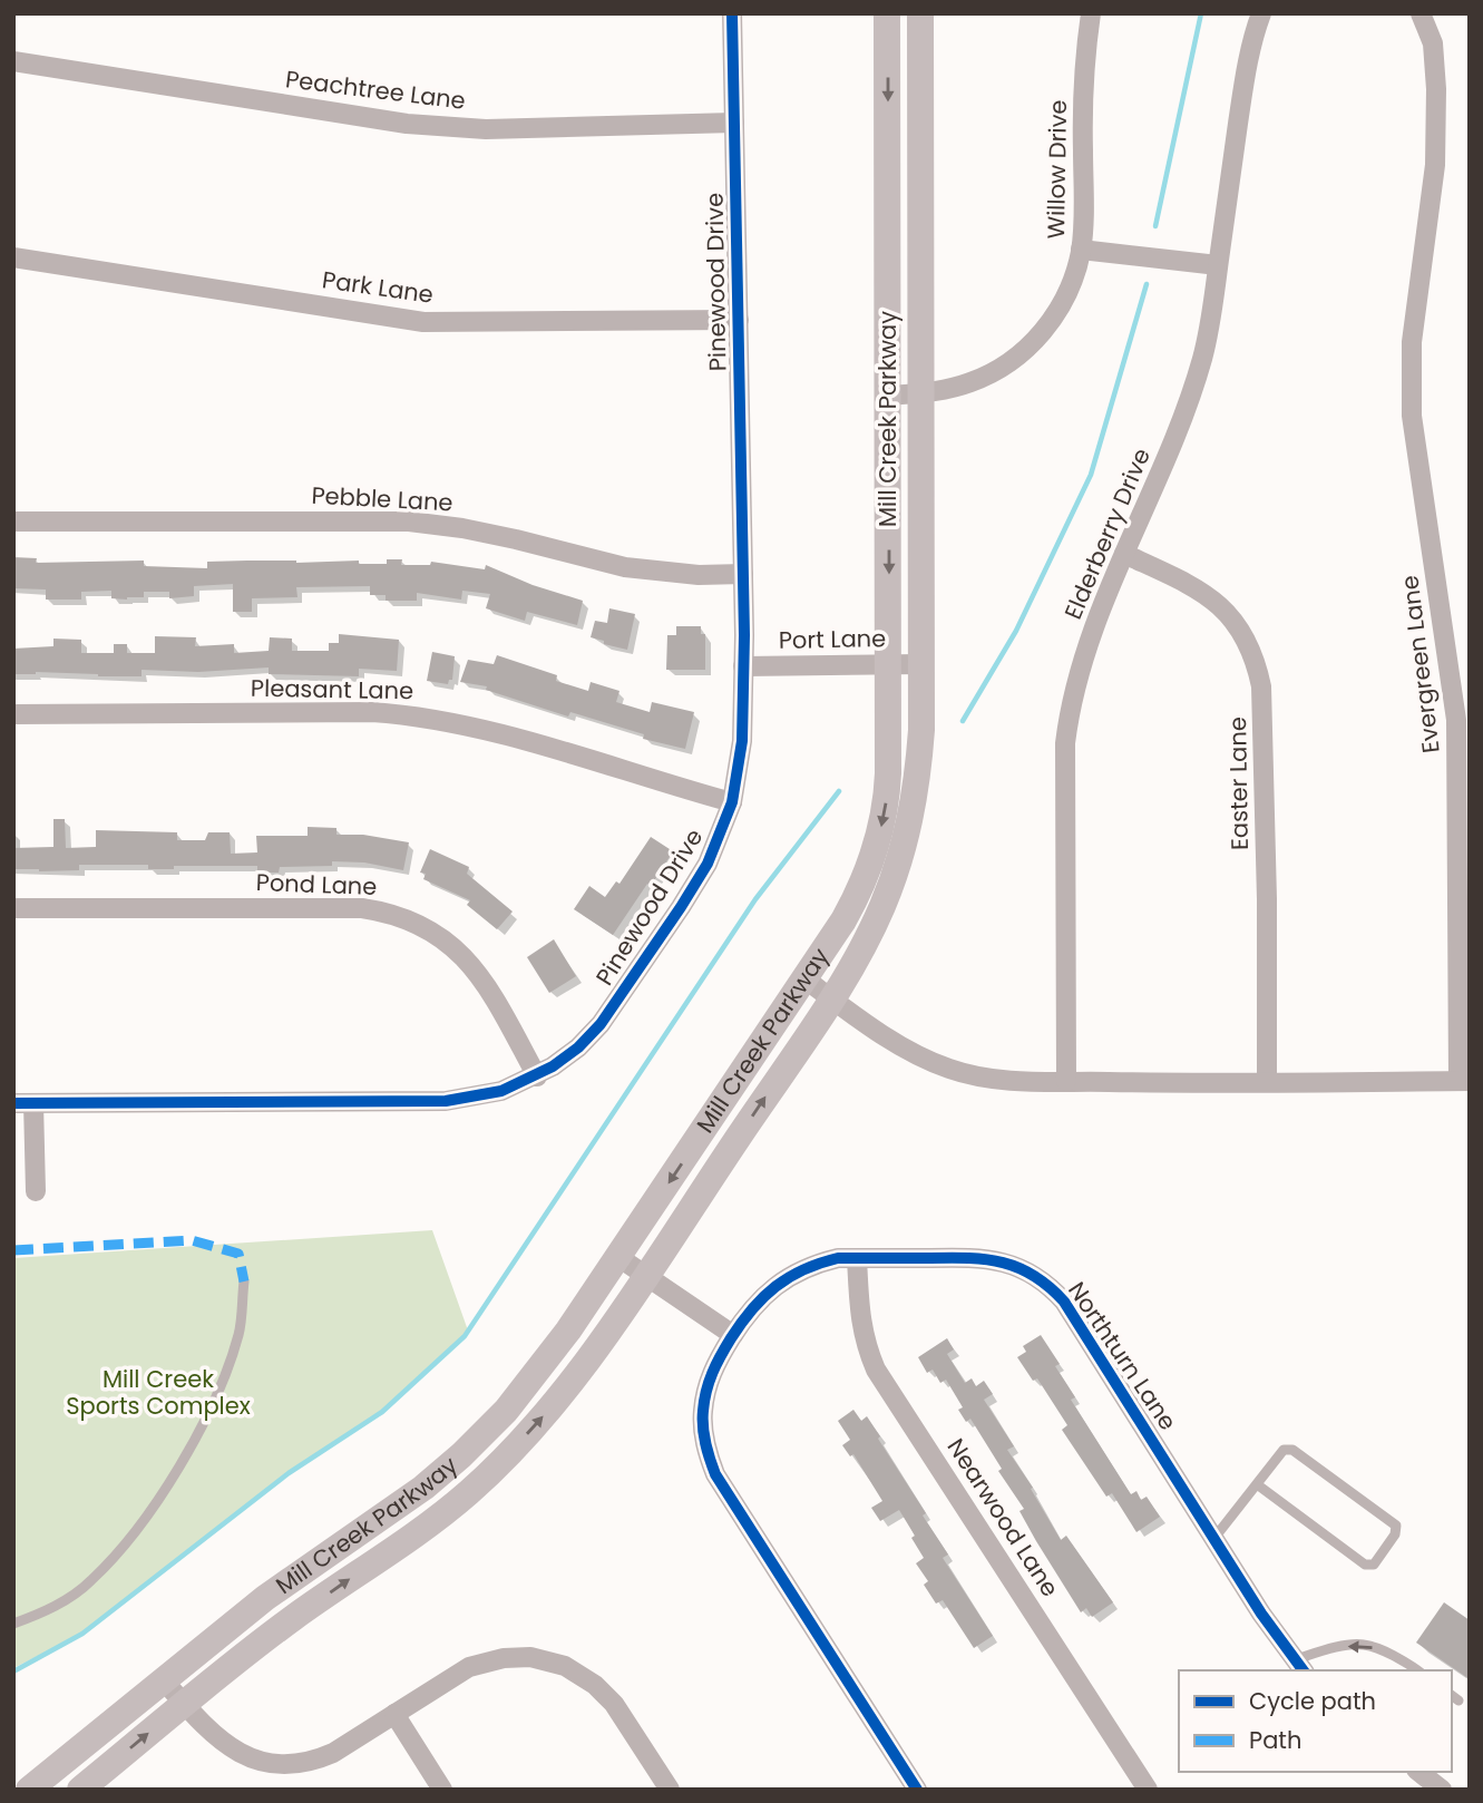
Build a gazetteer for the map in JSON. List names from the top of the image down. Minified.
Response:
{"streets":{"main road":["Mill Creek Parkway"],"street":["Peachtree Lane","Willow Drive","Pinewood Drive","Park Lane","Pebble Lane","Elderberry Drive","Port Lane","Evergreen Lane","Pleasant Lane","Easter Lane","Pond Lane","Northturn Lane","Nearwood Lane"]},"crossings":[["Peachtree Lane","Pinewood Drive"],["Willow Drive","Mill Creek Parkway"],["Pinewood Drive","Park Lane"],["Pinewood Drive","Pebble Lane"],["Pinewood Drive","Port Lane"],["Pinewood Drive","Pleasant Lane"],["Pinewood Drive","Pond Lane"],["Mill Creek Parkway","Port Lane"],["Elderberry Drive","Easter Lane"],["Northturn Lane","Nearwood Lane"]],"parks":["Mill Creek Sports Complex"],"legend":["Cycle path","Path"]}
